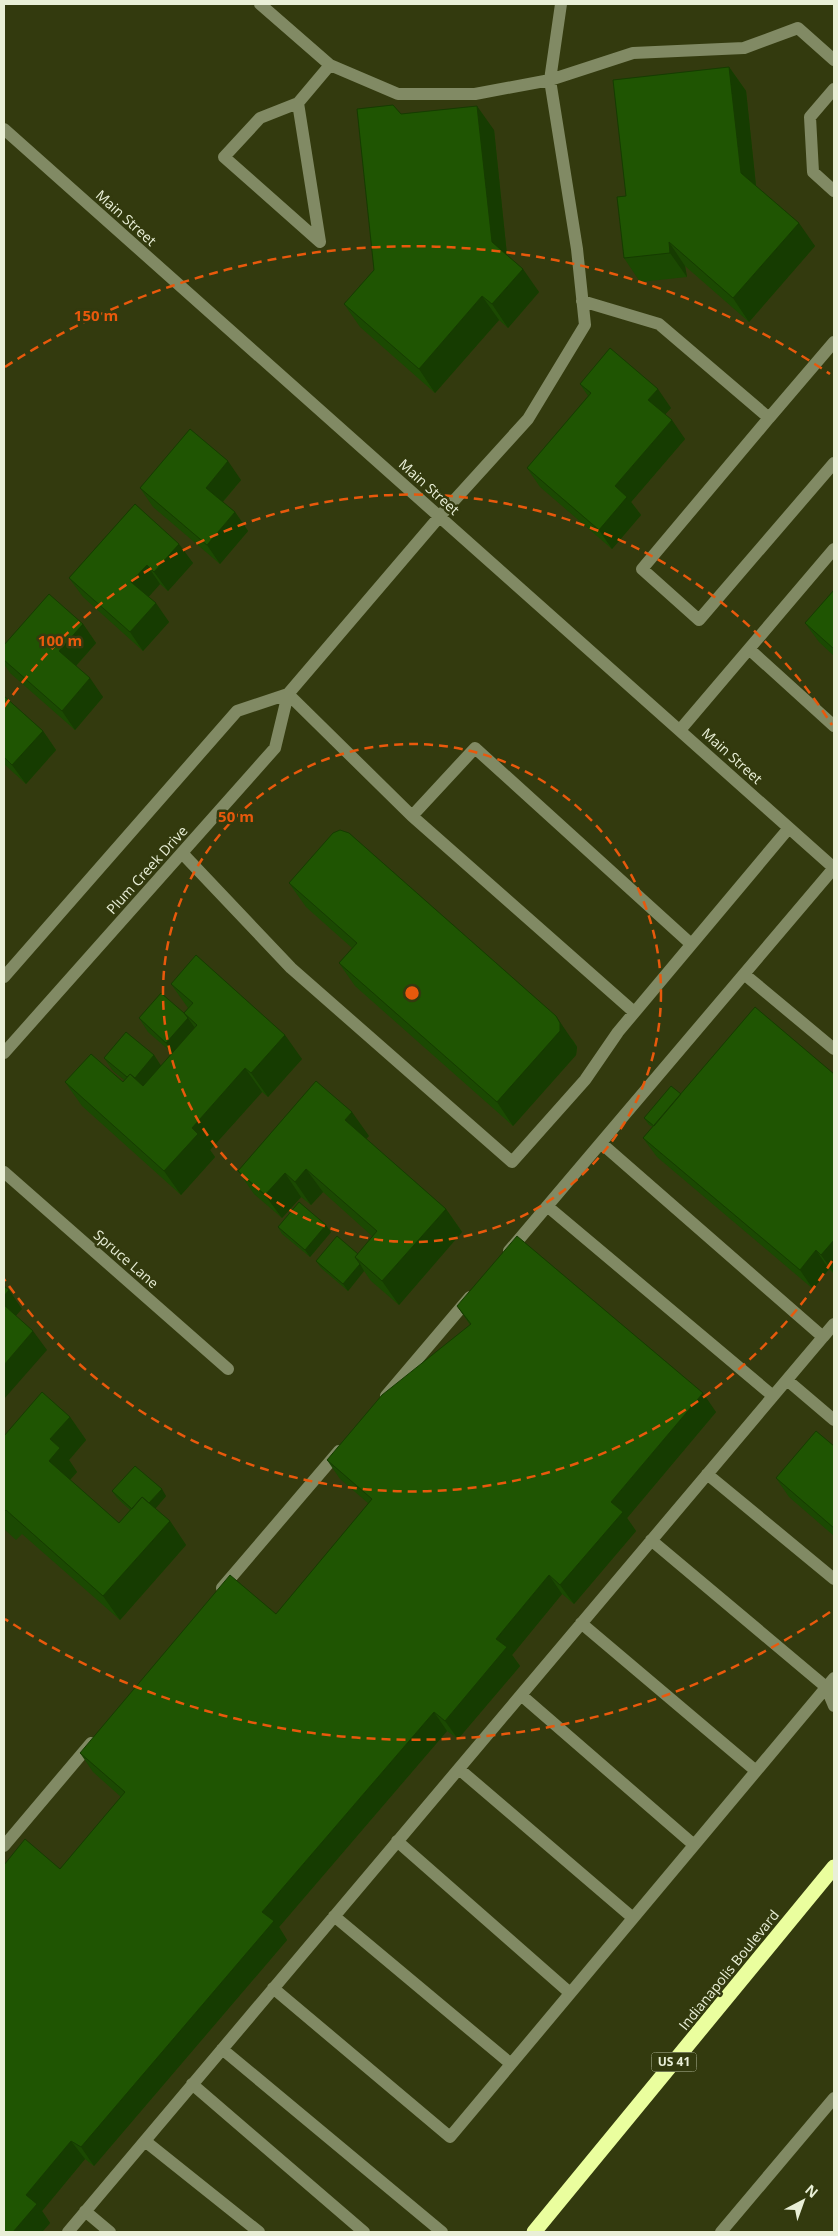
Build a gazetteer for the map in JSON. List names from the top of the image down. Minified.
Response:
{"streets":{"highway":["Indianapolis Boulevard","US 41"],"street":["Main Street","Plum Creek Drive","Spruce Lane"]},"crossings":[["Main Street","Plum Creek Drive"]],"north":"top right","rings":["150 m","100 m","50 m"]}
